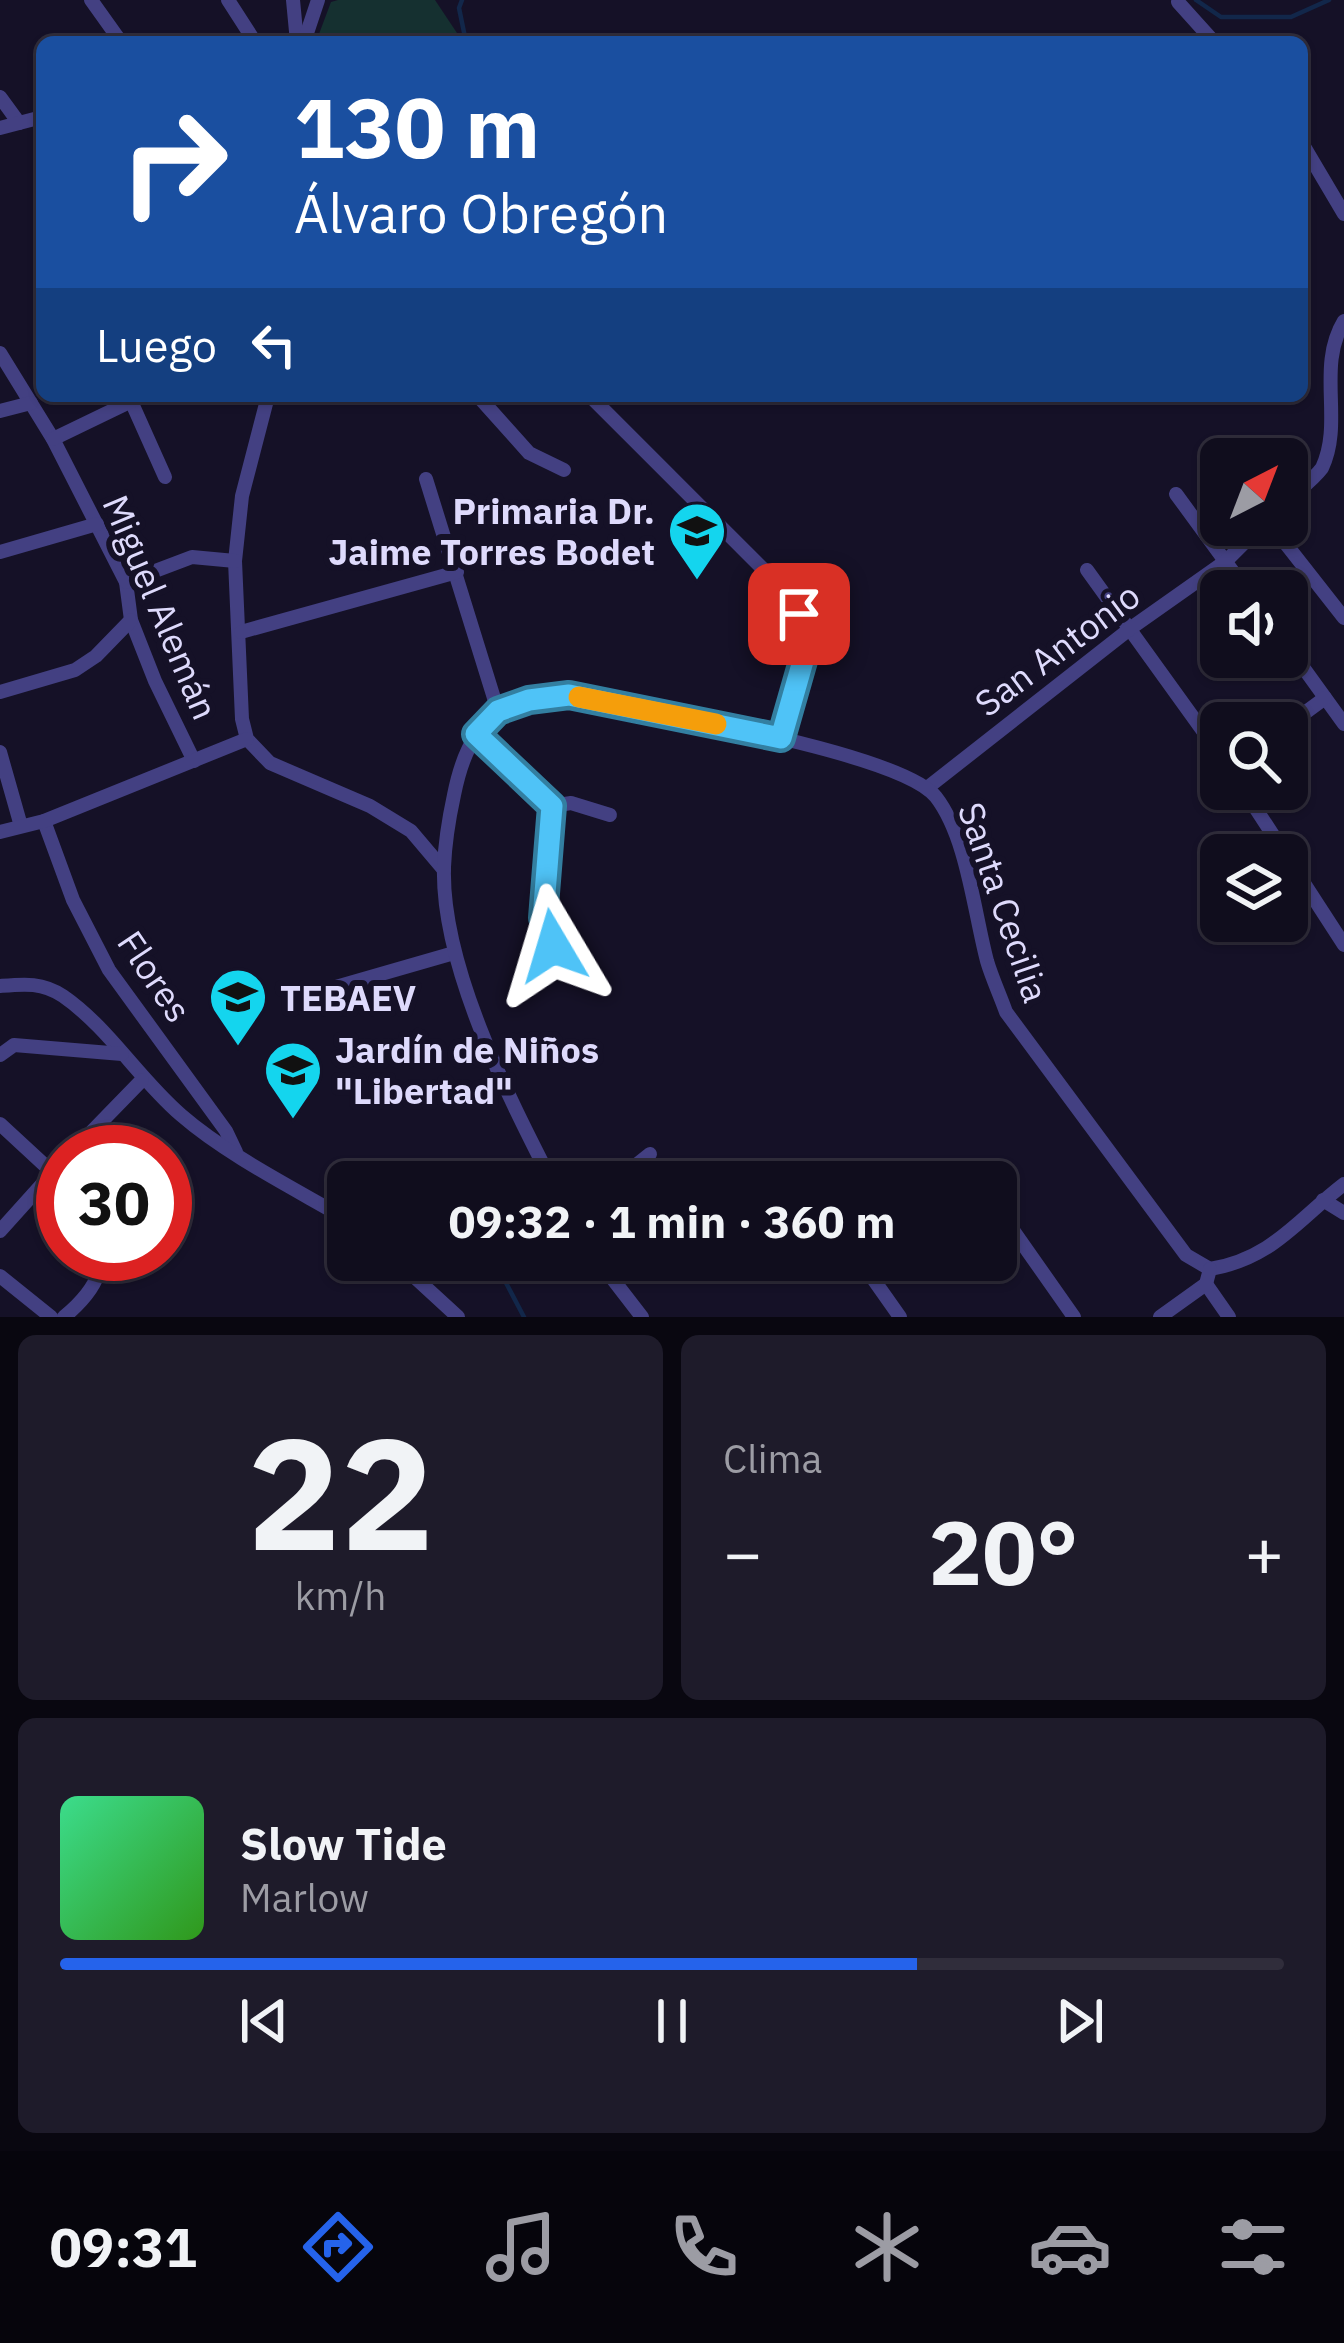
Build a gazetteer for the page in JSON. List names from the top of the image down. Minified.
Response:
{"streets":{"street":["Miguel Alemán","San Antonio","Santa Cecilia","Flores"]},"crossings":[["San Antonio","Santa Cecilia"]],"places":{"school or university":["Primaria Dr. Jaime Torres Bodet","TEBAEV","Jardín de Niños \"Libertad\""]},"north":"top right","page":{"turn":["130 m","Álvaro Obregón"],"then":"Luego","limit":"30","trip":"09:32 · 1 min · 360 m","tile":[["22","km/h"],"Clima"],"heat":["−","20°","+"],"song":["Slow Tide","Marlow"],"tabs":"09:31"}}
